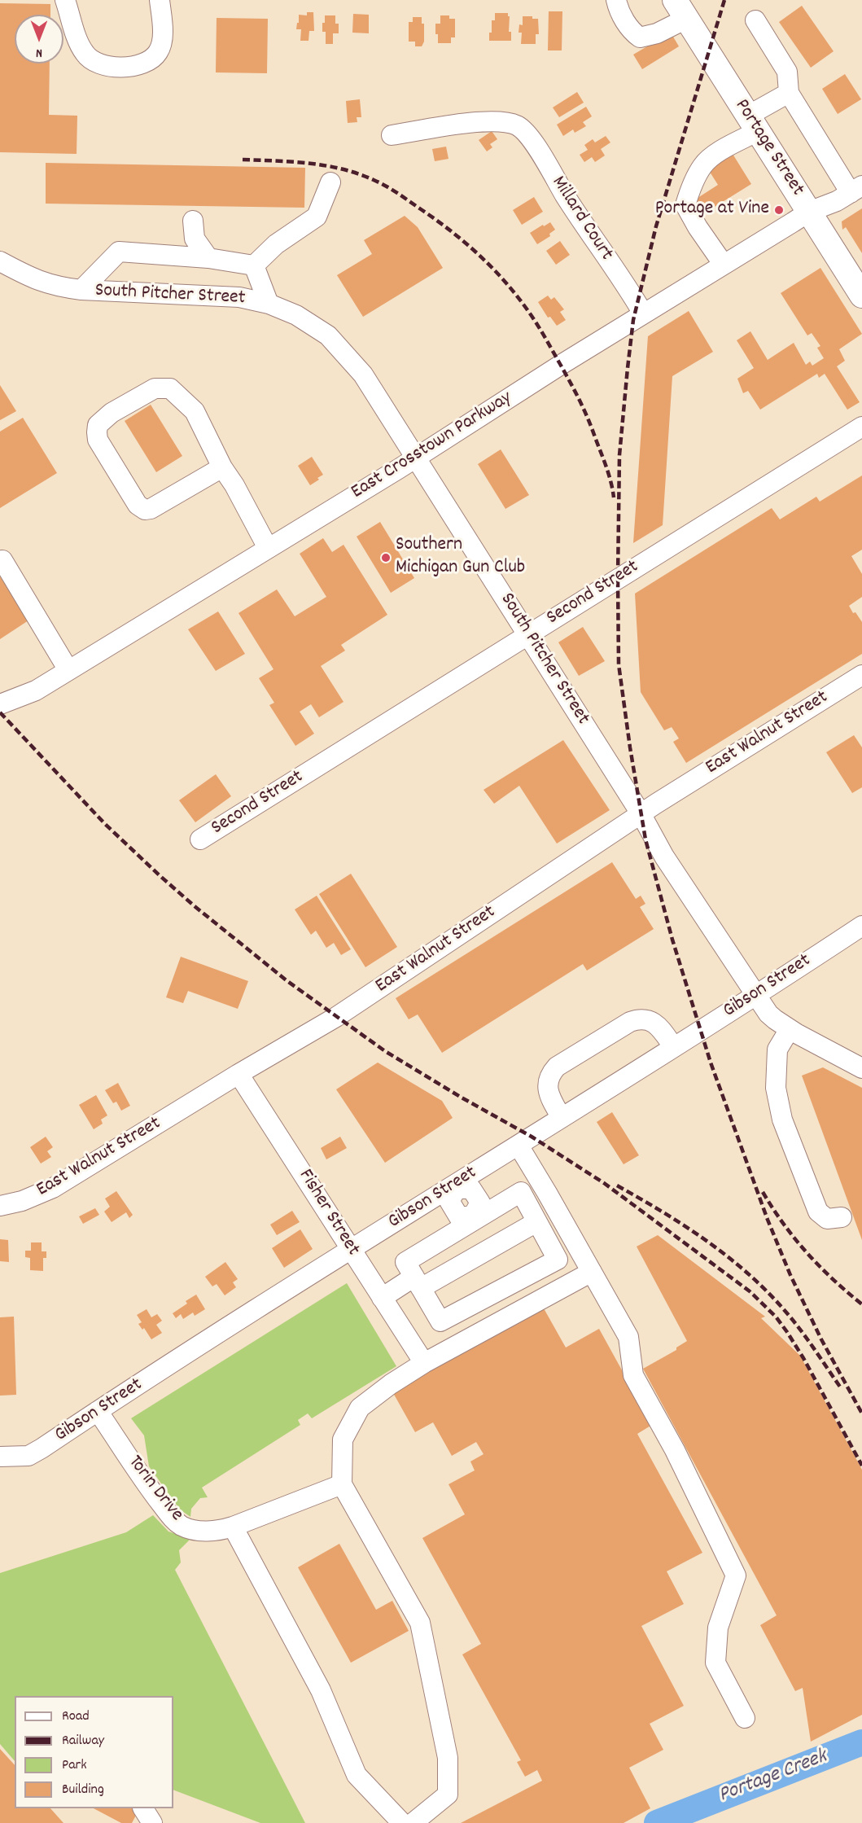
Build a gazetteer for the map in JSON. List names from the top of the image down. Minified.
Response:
{"streets":{"main road":["Portage Street"],"street":["Millard Court","South Pitcher Street","East Crosstown Parkway","Second Street","East Walnut Street","Gibson Street","Fisher Street","Torin Drive"]},"crossings":[["Portage Street","East Crosstown Parkway"],["Millard Court","East Crosstown Parkway"],["South Pitcher Street","East Crosstown Parkway"],["South Pitcher Street","Second Street"],["South Pitcher Street","East Walnut Street"],["South Pitcher Street","Gibson Street"],["East Walnut Street","Fisher Street"],["Gibson Street","Fisher Street"],["Gibson Street","Torin Drive"]],"water":["Portage Creek"],"places":["Portage at Vine","Southern Michigan Gun Club"],"legend":["Road","Railway","Park","Building"],"north":"bottom"}
